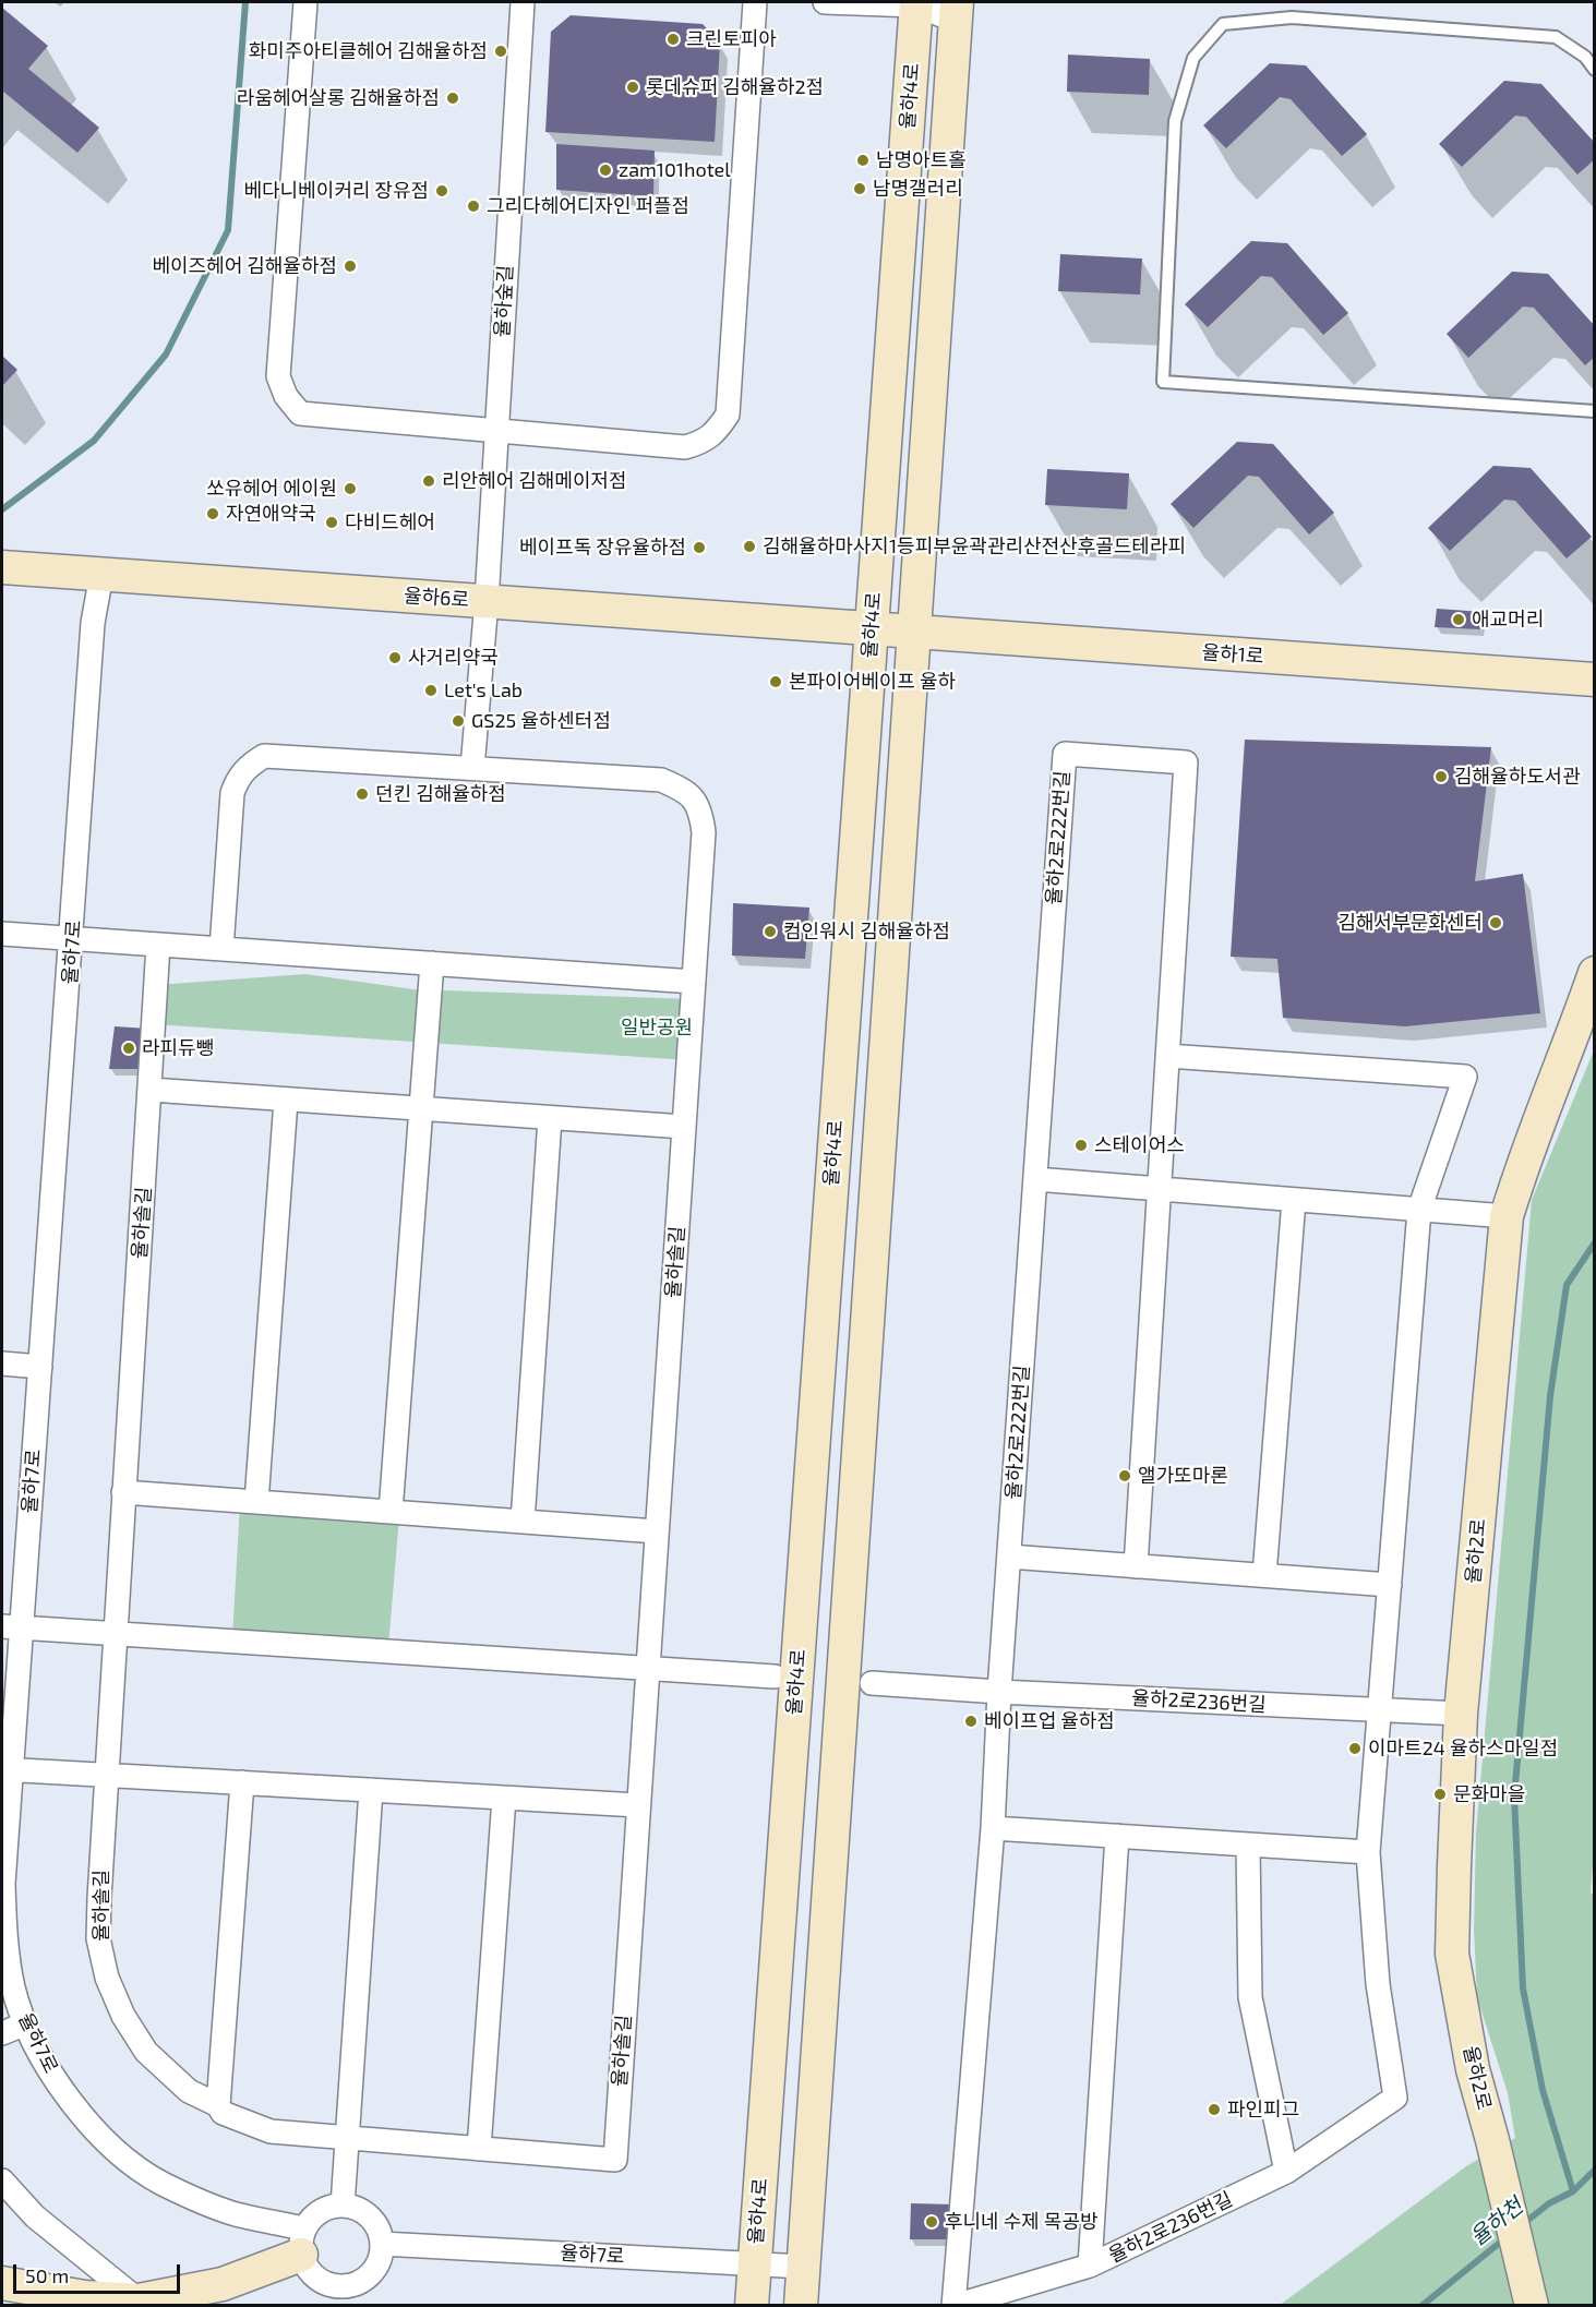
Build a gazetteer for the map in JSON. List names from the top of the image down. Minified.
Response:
{"streets":{"main road":["율하4로","율하6로","율하1로","율하2로"],"street":["율하숲길","율하2로222번길","율하7로","율하솔길","율하2로236번길"]},"crossings":[["율하4로","율하6로"],["율하4로","율하1로"],["율하4로","율하7로"],["율하숲길","율하6로"],["율하숲길","율하솔길"],["율하6로","율하1로"],["율하6로","율하7로"],["율하2로222번길","율하2로236번길"],["율하2로","율하2로236번길"]],"water":["율하천"],"parks":["일반공원"],"places":["크린토피아","화미주아티클헤어 김해율하점","롯데슈퍼 김해율하2점","라움헤어살롱 김해율하점","남명아트홀","zam101hotel","남명갤러리","베다니베이커리 장유점","그리다헤어디자인 퍼플점","베이즈헤어 김해율하점","리안헤어 김해메이저점","쏘유헤어 에이원","자연애약국","다비드헤어","김해율하마사지1등피부윤곽관리산전산후골드테라피","베이프독 장유율하점","애교머리","사거리약국","본파이어베이프 율하","Let's Lab","GS25 율하센터점","김해율하도서관","던킨 김해율하점","김해서부문화센터","컴인워시 김해율하점","라피듀뺑","스테이어스","앨가또마론","베이프업 율하점","이마트24 율하스마일점","문화마을","파인피그","후니네 수제 목공방"],"scale_bar":"50 m"}
